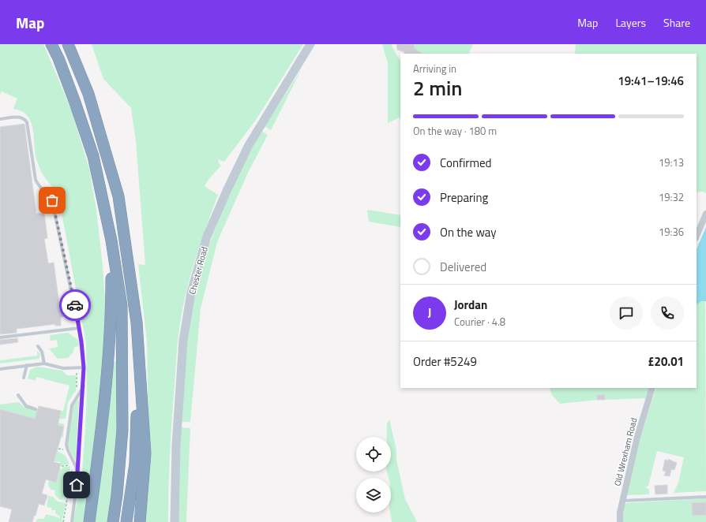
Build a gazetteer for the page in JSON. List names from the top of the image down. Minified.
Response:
{"streets":{"main road":["Chester Road"],"street":["Old Wrexham Road"]},"page":{"header":"Map","nav":["Map","Layers","Share"],"heading":["2 min","Arriving in","19:41–19:46"],"panel":["Jordan","Courier · 4.8","Order #5249","£20.01"],"bar":"On the way · 180 m","list":[["Confirmed","19:13"],["Preparing","19:32"],["On the way","19:36"],"Delivered"],"round":"J"}}
